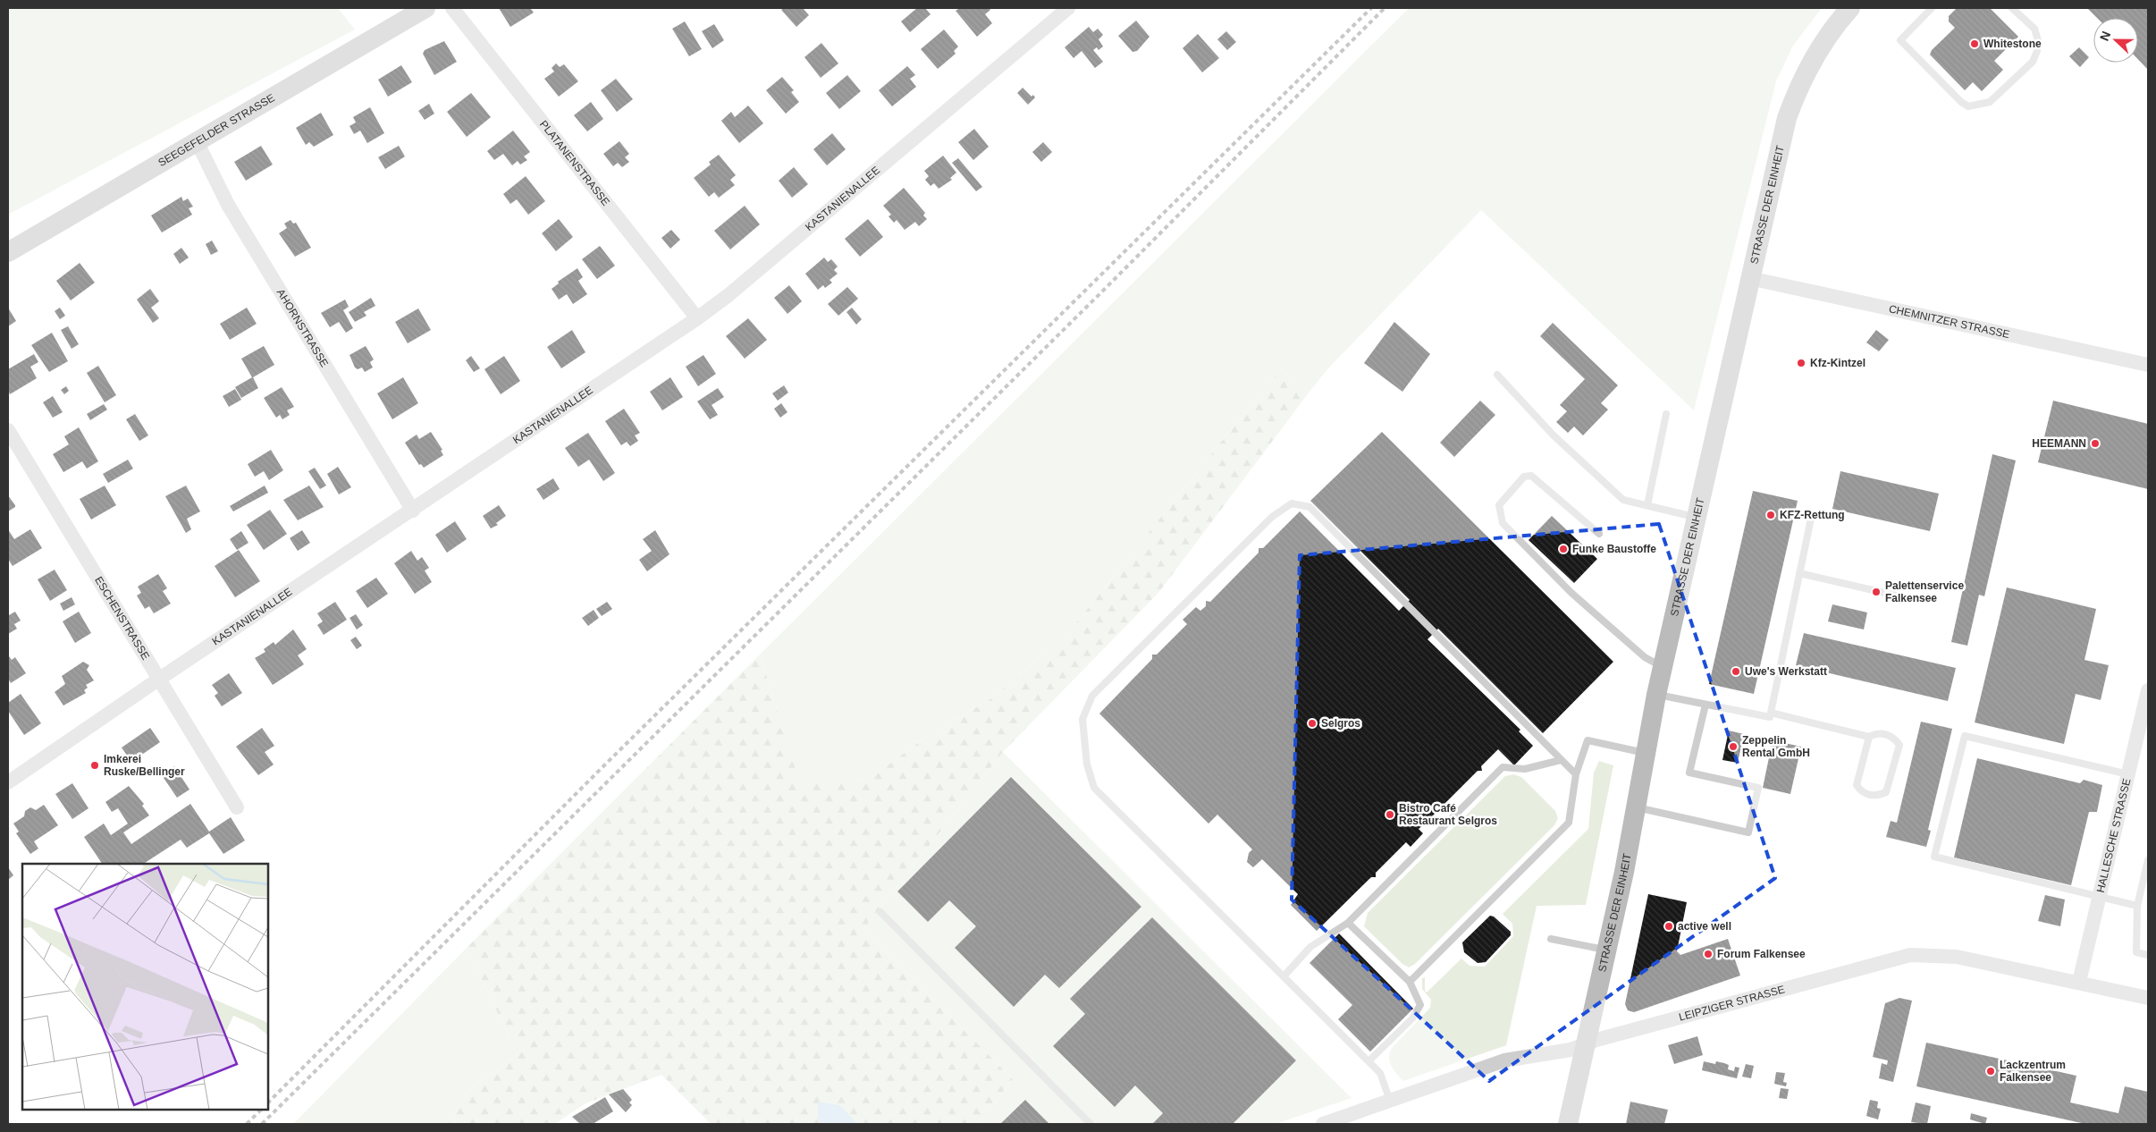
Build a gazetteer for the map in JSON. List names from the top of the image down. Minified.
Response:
{"streets":{"street":["SEEGEFELDER STRASSE","PLATANENSTRASSE","KASTANIENALLEE","STRASSE DER EINHEIT","CHEMNITZER STRASSE","AHORNSTRASSE","ESCHENSTRASSE","HALLESCHE STRASSE","LEIPZIGER STRASSE"]},"crossings":[["SEEGEFELDER STRASSE","AHORNSTRASSE"],["PLATANENSTRASSE","KASTANIENALLEE"],["KASTANIENALLEE","AHORNSTRASSE"],["KASTANIENALLEE","ESCHENSTRASSE"],["STRASSE DER EINHEIT","CHEMNITZER STRASSE"],["STRASSE DER EINHEIT","LEIPZIGER STRASSE"],["HALLESCHE STRASSE","LEIPZIGER STRASSE"]],"places":["Whitestone","Kfz-Kintzel","HEEMANN","KFZ-Rettung","Funke Baustoffe","Palettenservice Falkensee","Uwe's Werkstatt","Selgros","Zeppelin Rental GmbH","Imkerei Ruske/Bellinger","Bistro Café Restaurant Selgros","active well","Forum Falkensee","Lackzentrum Falkensee"],"north":"left"}
